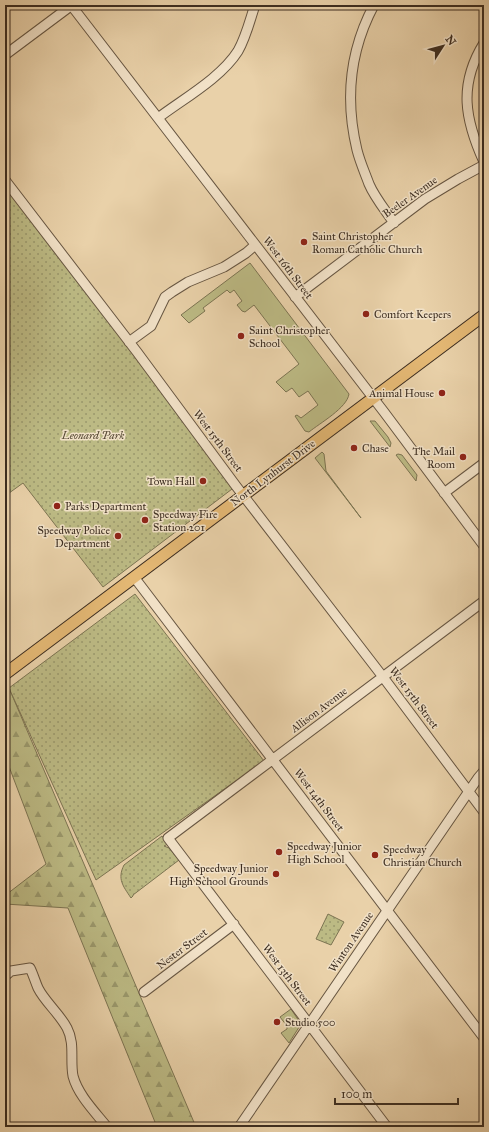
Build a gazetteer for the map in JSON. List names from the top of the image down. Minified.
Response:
{"streets":{"main road":["North Lynhurst Drive"],"street":["Beeler Avenue","West 16th Street","West 15th Street","Allison Avenue","West 14th Street","Winton Avenue","Nester Street","West 13th Street"]},"crossings":[["Beeler Avenue","West 16th Street"],["West 16th Street","North Lynhurst Drive"],["West 15th Street","North Lynhurst Drive"],["West 15th Street","Allison Avenue"],["West 15th Street","Winton Avenue"],["North Lynhurst Drive","West 14th Street"],["Allison Avenue","West 14th Street"],["Allison Avenue","West 13th Street"],["West 14th Street","Winton Avenue"],["Winton Avenue","West 13th Street"],["Nester Street","West 13th Street"]],"parks":["Leonard Park"],"places":["Saint Christopher Roman Catholic Church","Comfort Keepers","Saint Christopher School","Animal House","Chase","The Mail Room","Town Hall","Parks Department","Speedway Fire Station 201","Speedway Police Department","Speedway Junior High School","Speedway Christian Church","Speedway Junior High School Grounds","Studio 500"],"scale_bar":"100 m","north":"top right"}
